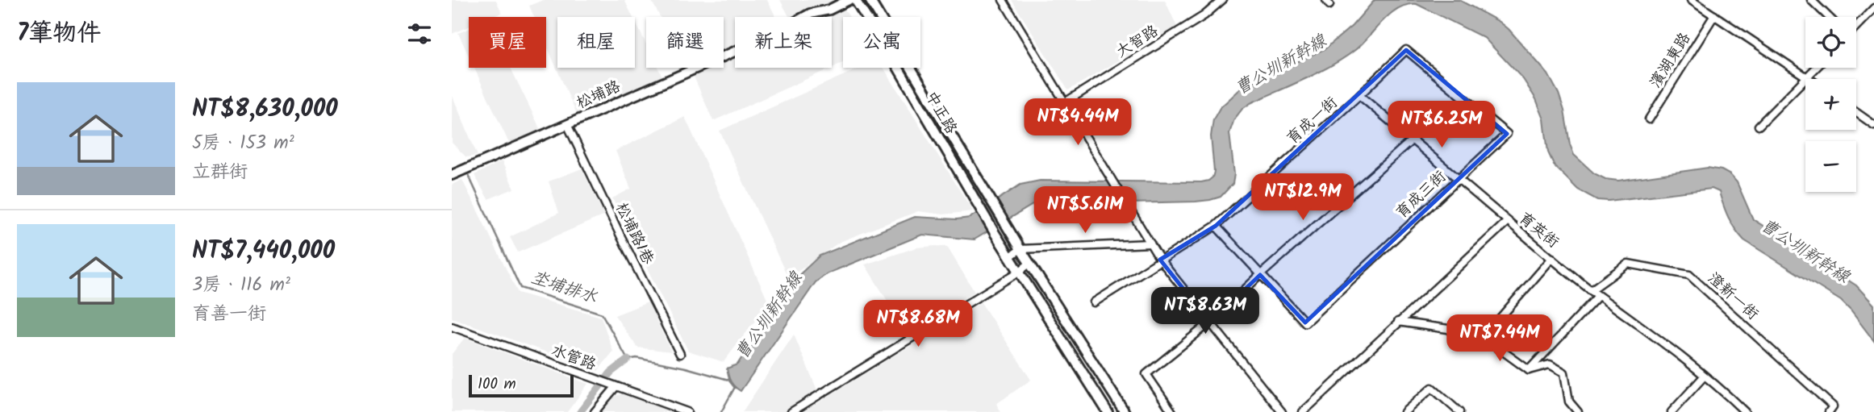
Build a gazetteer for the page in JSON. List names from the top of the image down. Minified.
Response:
{"streets":{"main road":["松埔路","中正路"],"street":["大智路","濱湖東路","育成一街","育成三街","育英街","松埔路1巷","澄新一街","水管路"]},"crossings":[["松埔路","松埔路1巷"],["育成一街","育成三街"],["育英街","澄新一街"]],"water":["曹公圳新幹線","坔埔排水"],"scale_bar":"100 m","page":{"heading":"7筆物件","map_buttons":["+","−"],"chip":["買屋","租屋","篩選","新上架","公寓"],"list":[{"name":"NT$8,630,000","note":"5房 · 153 m² · 立群街"},{"name":"NT$7,440,000","note":"3房 · 116 m² · 育善一街"}],"price":["NT$4.44M","NT$6.25M","NT$12.9M","NT$5.61M","NT$8.63M","NT$8.68M","NT$7.44M"],"scale":"100 m"}}
